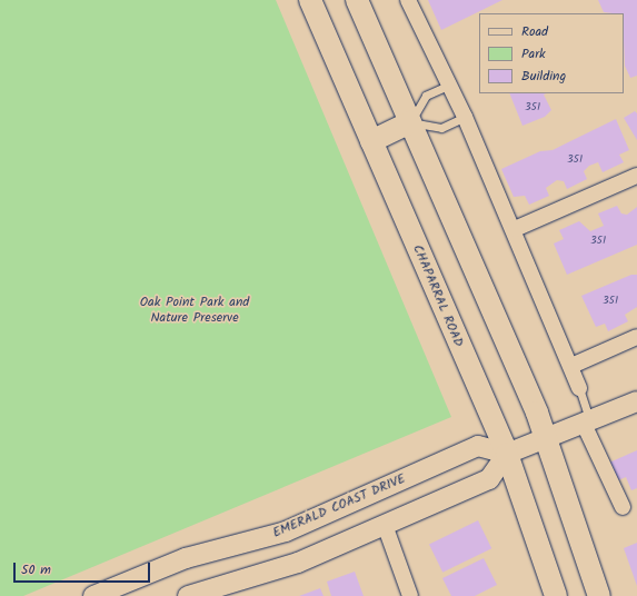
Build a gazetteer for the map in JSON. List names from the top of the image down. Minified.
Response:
{"streets":{"main road":["CHAPARRAL ROAD"],"street":["EMERALD COAST DRIVE"]},"crossings":[["CHAPARRAL ROAD","EMERALD COAST DRIVE"]],"parks":["Oak Point Park and Nature Preserve"],"house_numbers":["351","351","351","351"],"legend":["Road","Park","Building"],"scale_bar":"50 m"}
